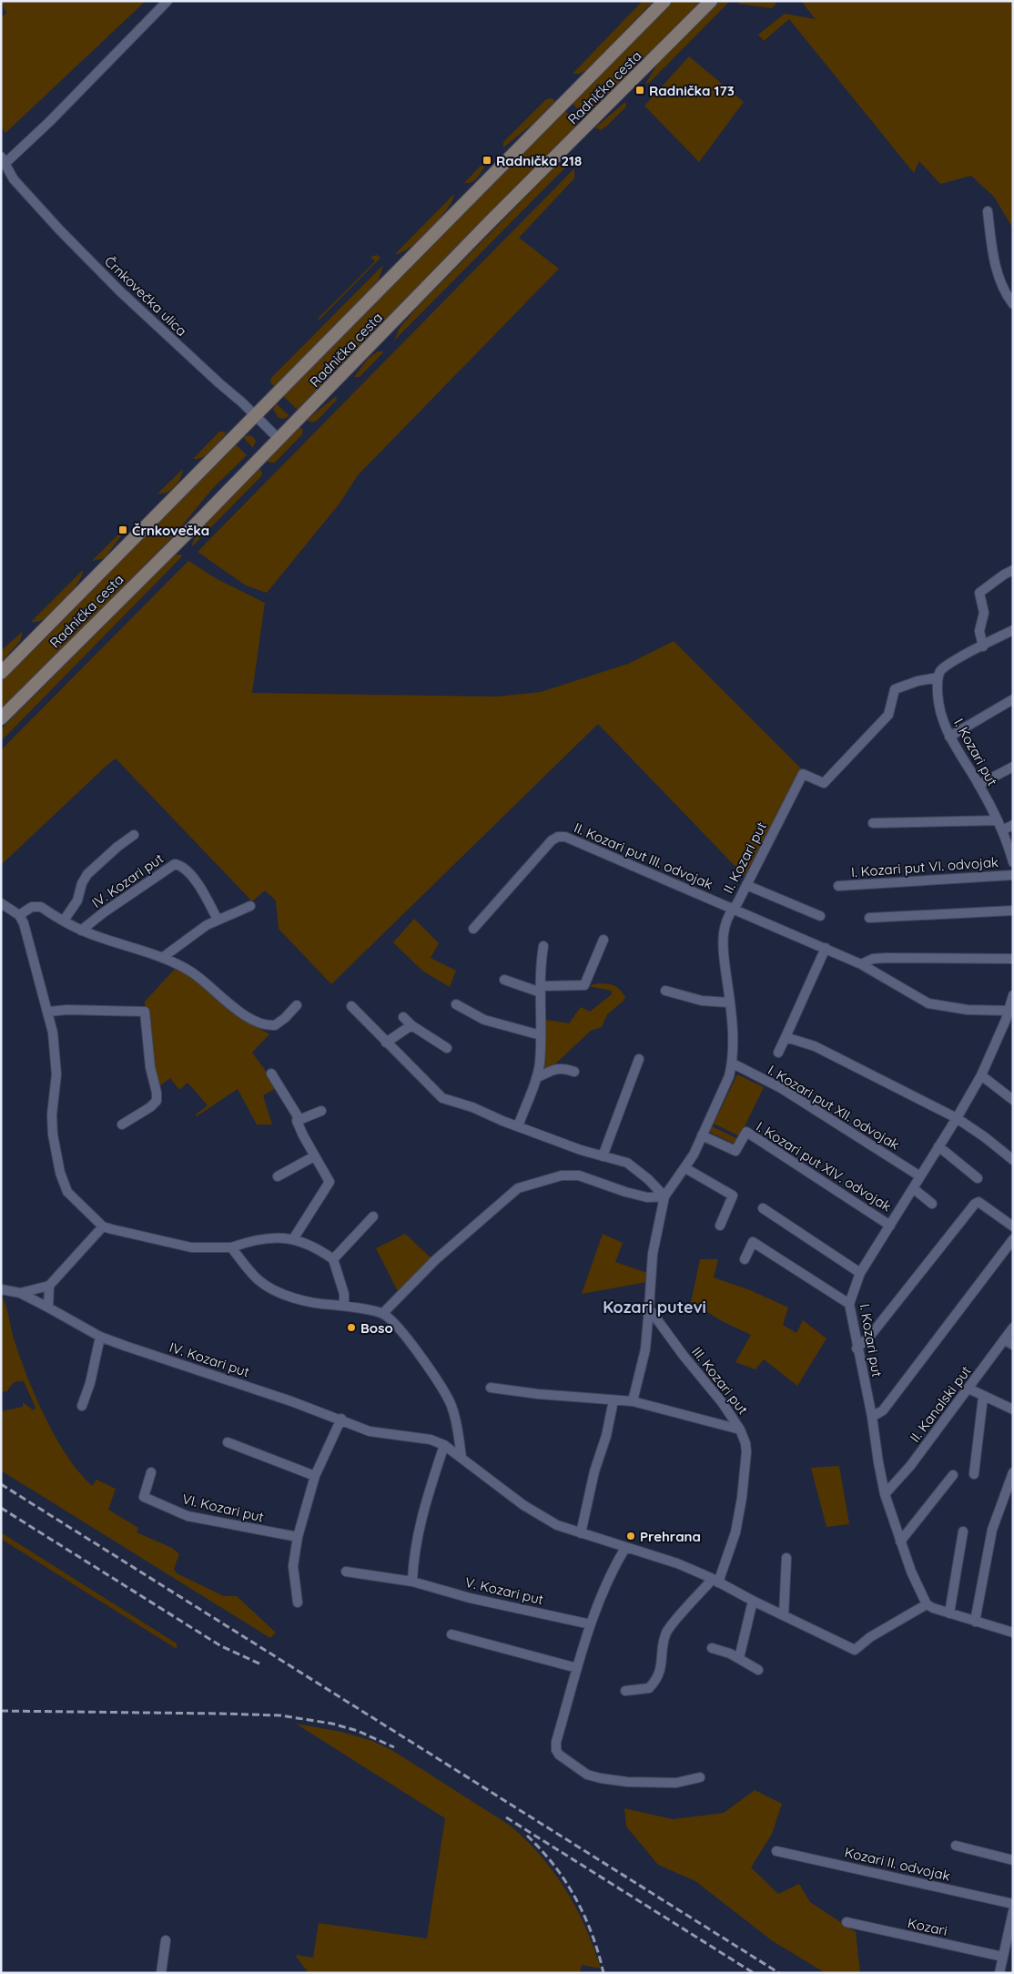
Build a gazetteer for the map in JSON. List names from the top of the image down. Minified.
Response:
{"streets":{"main road":["Radnička cesta"],"street":["Črnkovečka ulica","I. Kozari put","II. Kozari put III. odvojak","II. Kozari put","I. Kozari put VI. odvojak","IV. Kozari put","I. Kozari put XII. odvojak","I. Kozari put XIV. odvojak","III. Kozari put","II. Kanalski put","VI. Kozari put","V. Kozari put","Kozari II. odvojak","Kozari"]},"crossings":[["Radnička cesta","Črnkovečka ulica"],["I. Kozari put","II. Kozari put"],["I. Kozari put","I. Kozari put XII. odvojak"],["I. Kozari put","I. Kozari put XIV. odvojak"],["I. Kozari put","II. Kanalski put"],["II. Kozari put III. odvojak","II. Kozari put"],["IV. Kozari put","III. Kozari put"]],"districts":["Kozari putevi"],"places":{"transit":["Radnička 173","Radnička 218","Črnkovečka"],"other":["Boso","Prehrana"]}}
